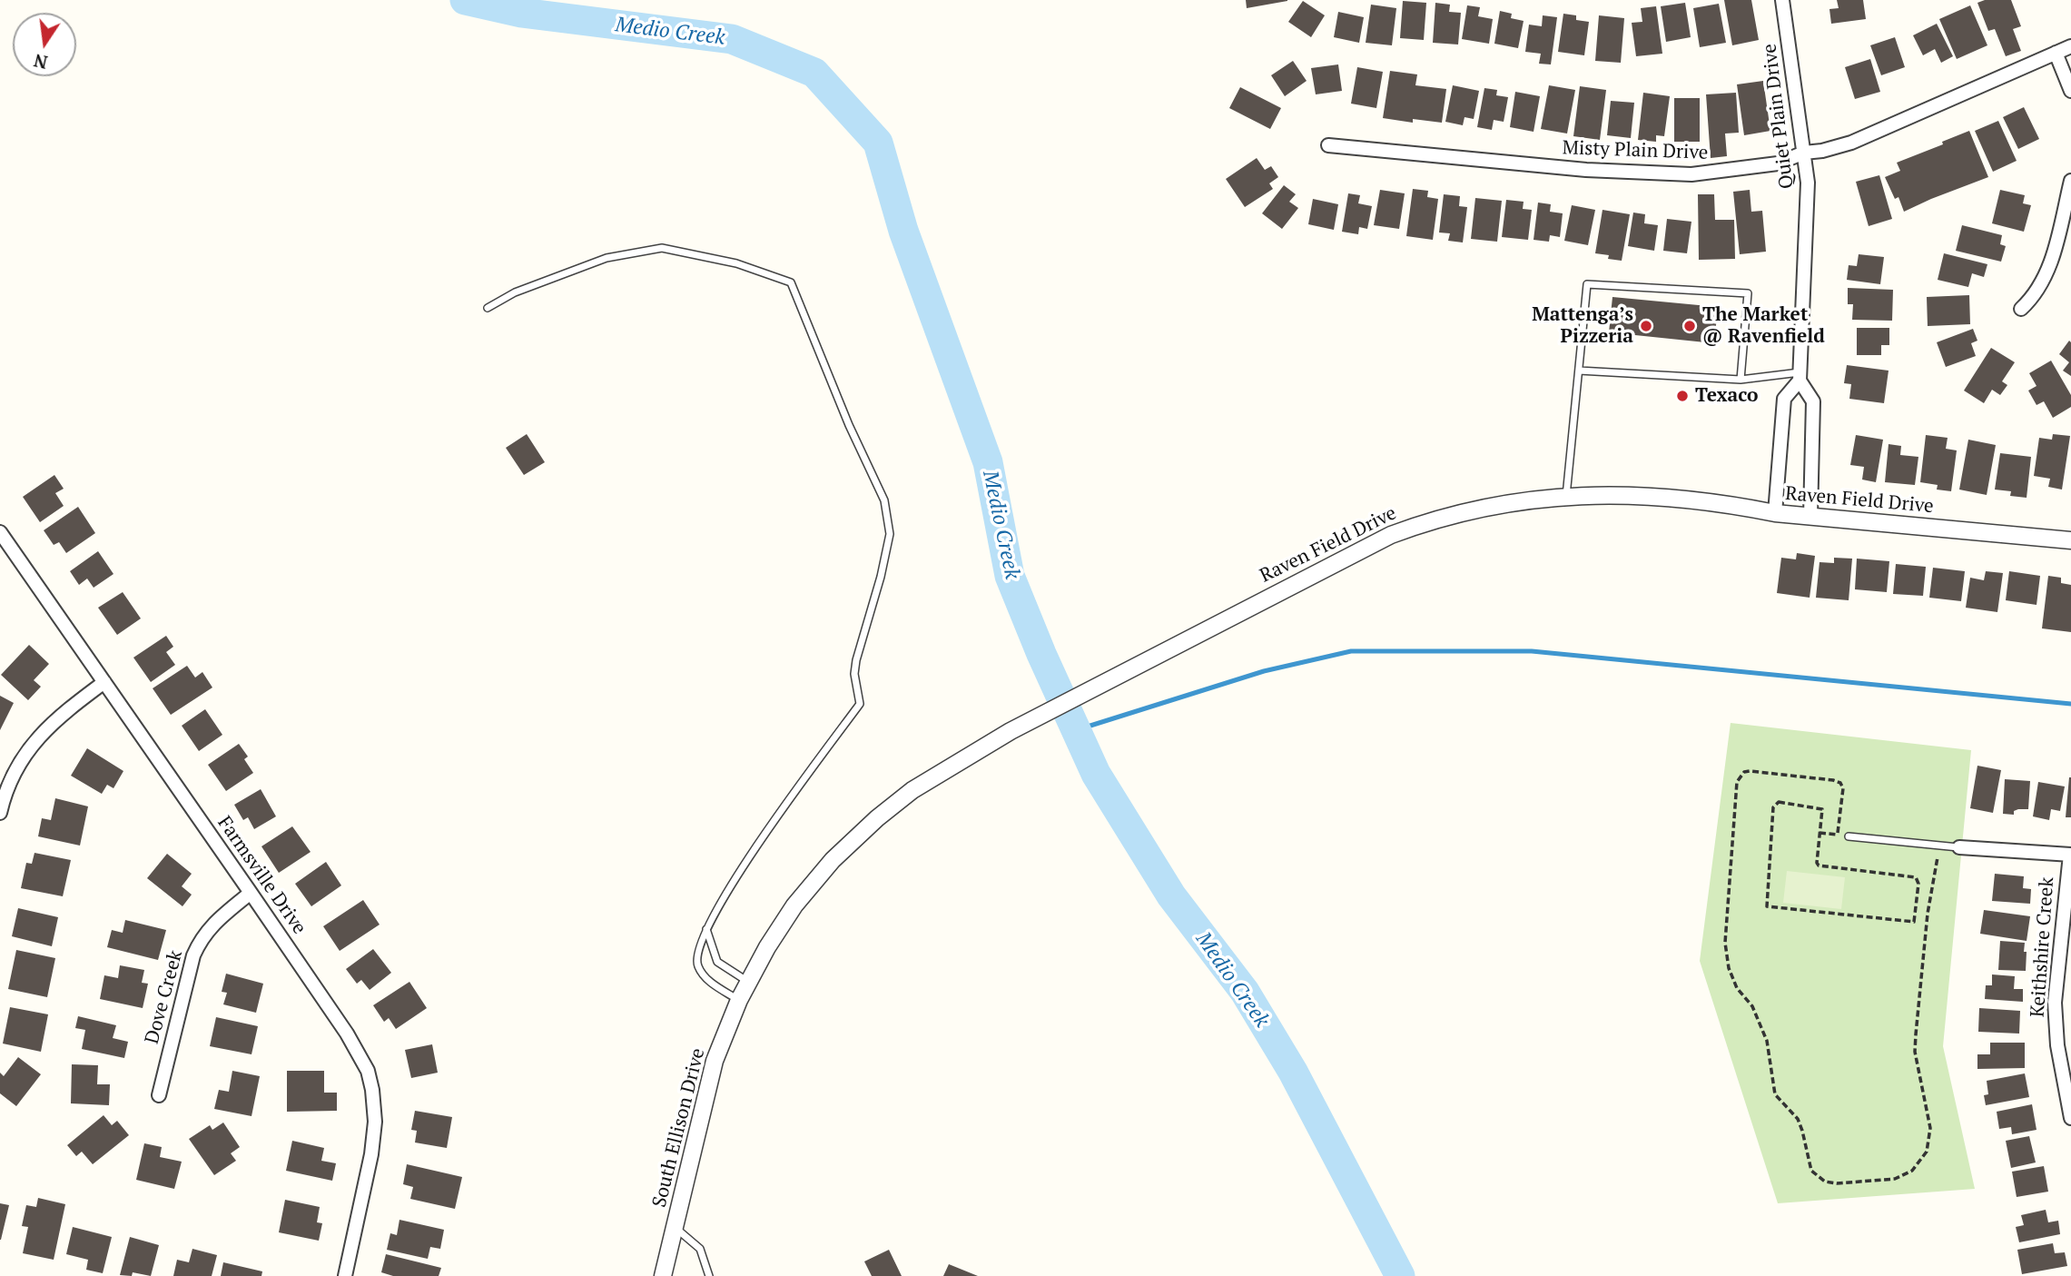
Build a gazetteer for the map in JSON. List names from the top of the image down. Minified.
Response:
{"streets":{"street":["Quiet Plain Drive","Misty Plain Drive","Raven Field Drive","Farmsville Drive","Keithshire Creek","Dove Creek","South Ellison Drive"]},"crossings":[["Quiet Plain Drive","Misty Plain Drive"],["Quiet Plain Drive","Raven Field Drive"],["Raven Field Drive","South Ellison Drive"],["Farmsville Drive","Dove Creek"]],"water":["Medio Creek"],"places":["Mattenga’s Pizzeria","The Market @ Ravenfield","Texaco"],"north":"bottom"}
